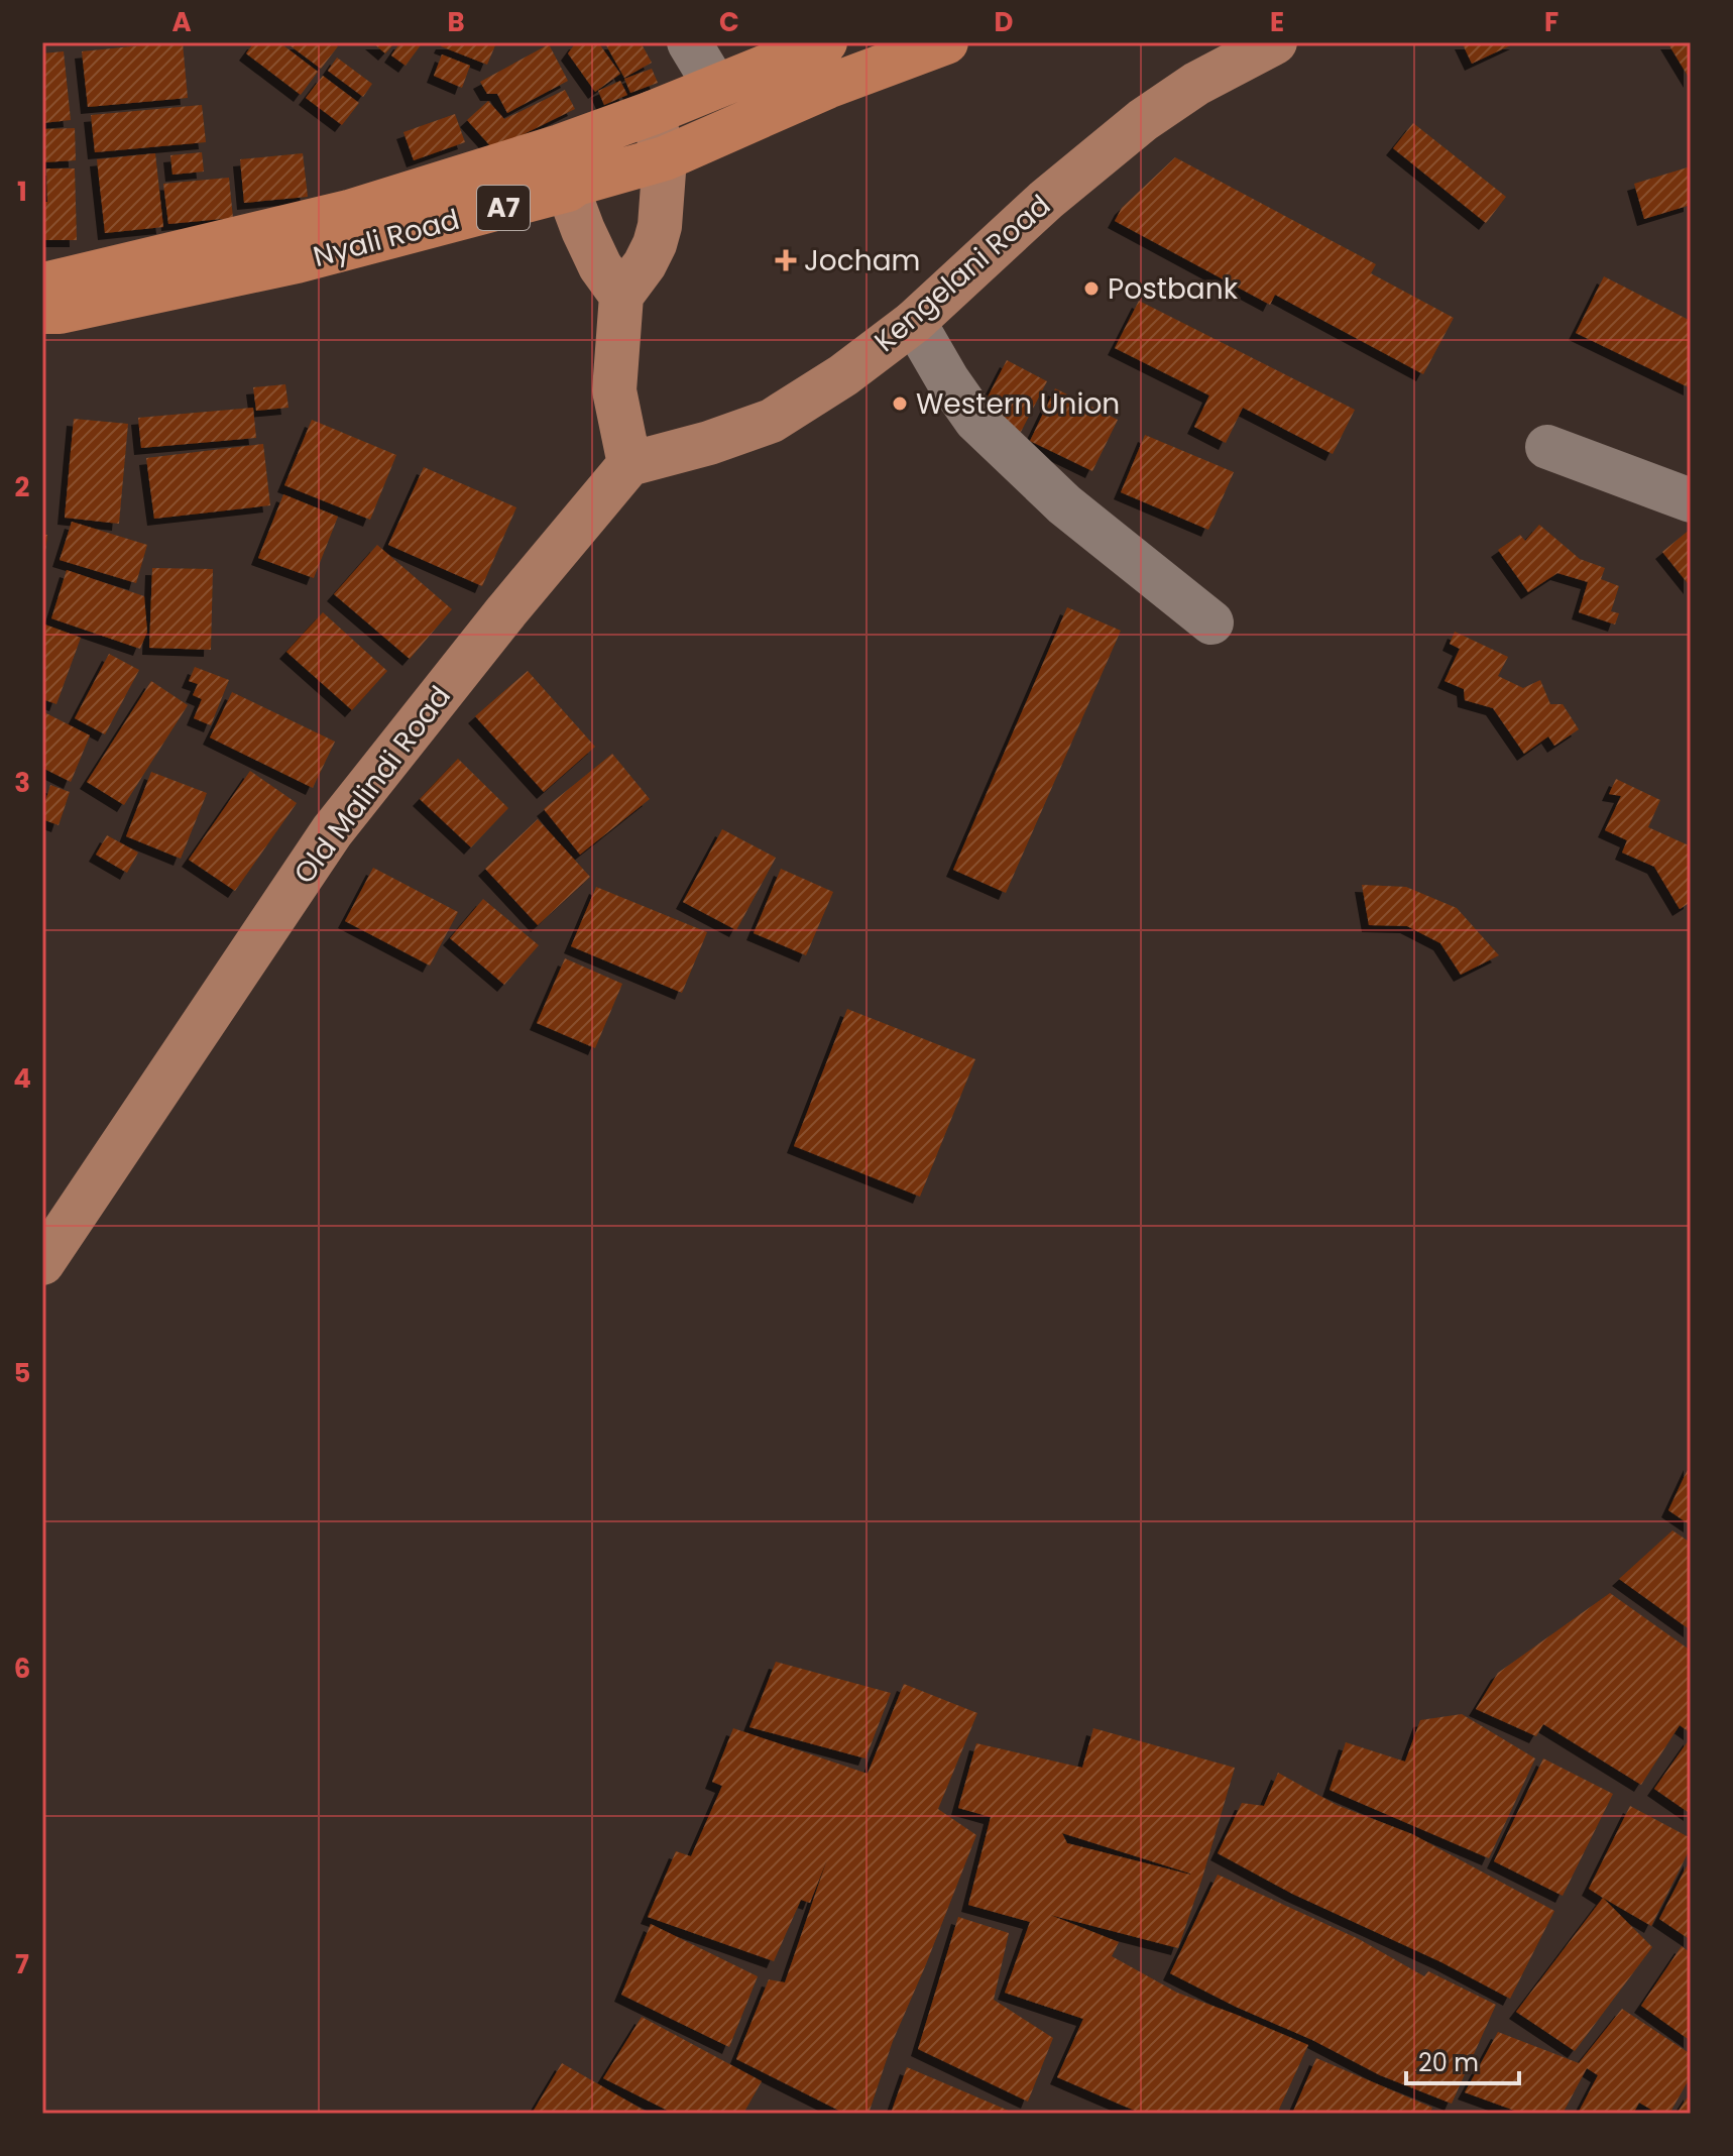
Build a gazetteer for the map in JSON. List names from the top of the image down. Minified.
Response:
{"streets":{"highway":["A7","Nyali Road"],"main road":["Kengelani Road","Old Malindi Road"]},"crossings":[["Kengelani Road","Old Malindi Road"]],"places":{"health":["Jocham"],"other":["Postbank","Western Union"]},"scale_bar":"20 m","grid":{"columns":["A","B","C","D","E","F"],"rows":["1","2","3","4","5","6","7"]}}
